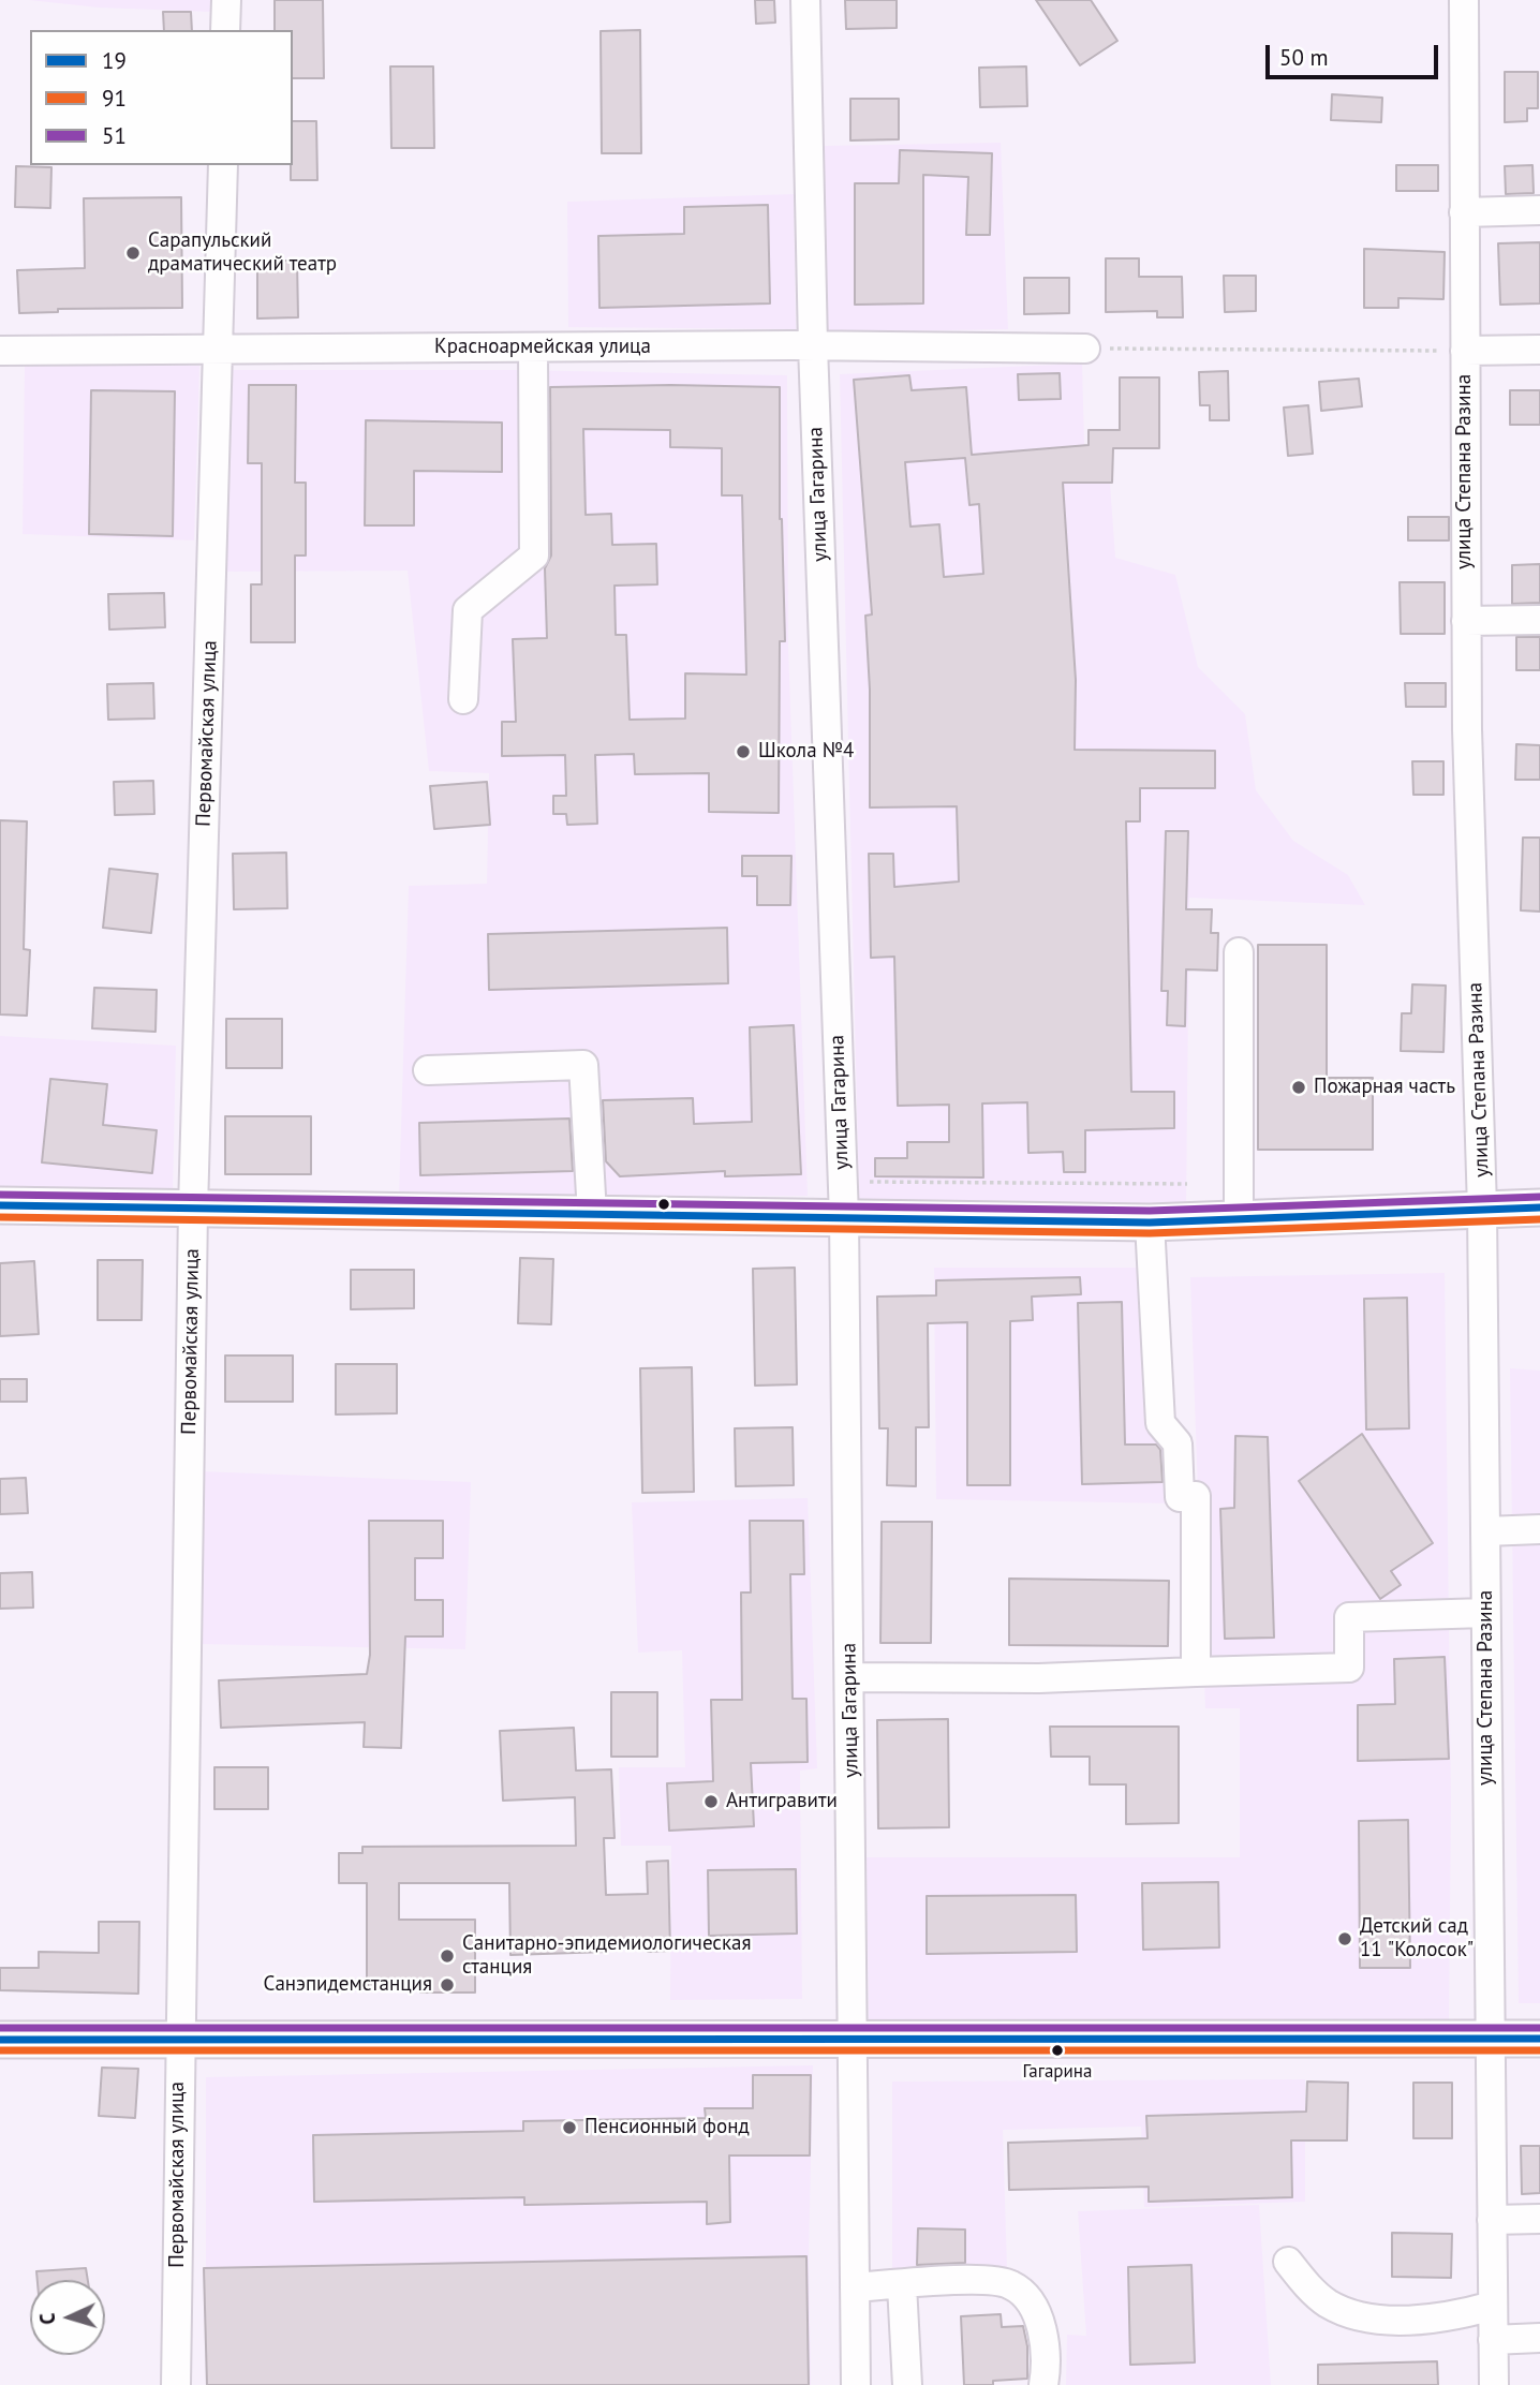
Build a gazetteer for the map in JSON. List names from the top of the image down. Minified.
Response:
{"streets":{"street":["Красноармейская улица","улица Степана Разина","улица Гагарина","Первомайская улица"]},"crossings":[["Красноармейская улица","улица Гагарина"],["Красноармейская улица","Первомайская улица"]],"places":["Сарапульский драматический театр","Школа №4","Пожарная часть","Антигравити","Детский сад 11 \"Колосок\"","Санитарно-эпидемиологическая станция","Санэпидемстанция","Гагарина","Пенсионный фонд"],"lines":["transit line 51","transit line 19","transit line 91"],"legend":["19","91","51"],"scale_bar":"50 m","north":"left"}
